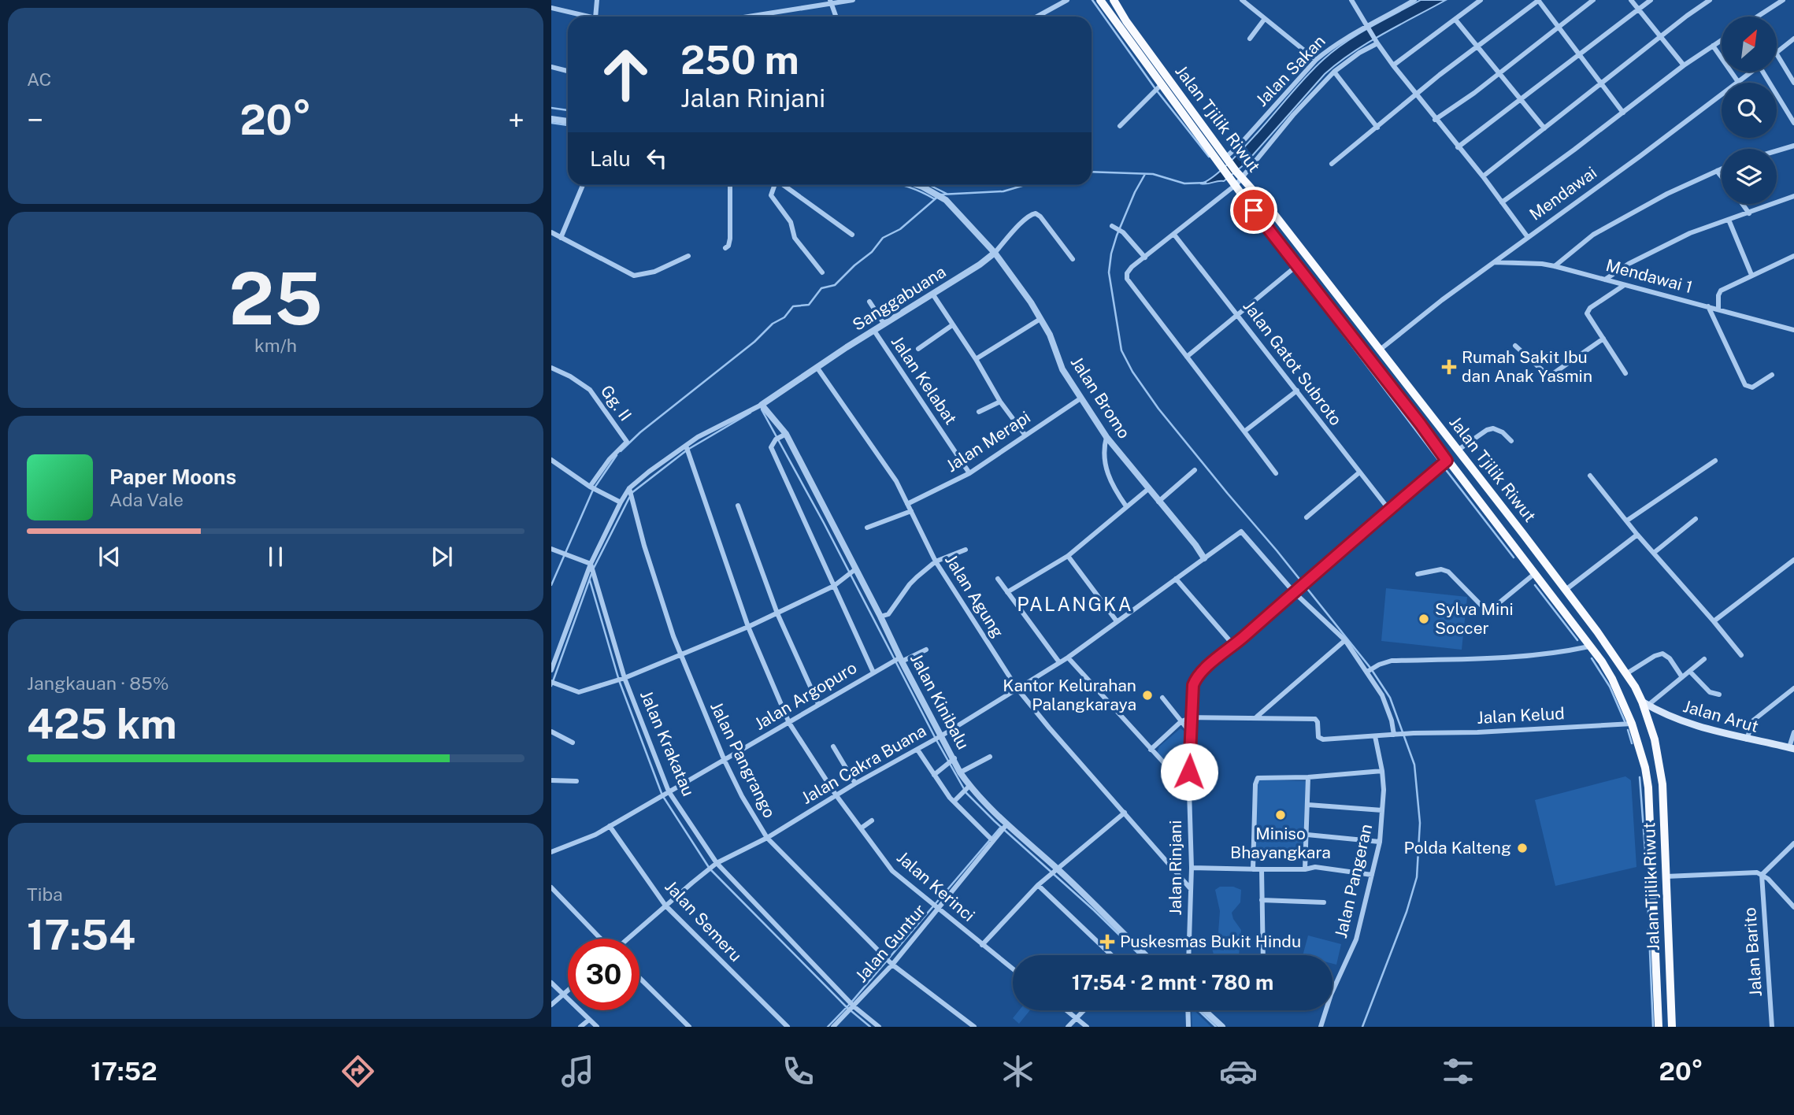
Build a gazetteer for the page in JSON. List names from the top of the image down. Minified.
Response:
{"streets":{"highway":["Jalan Tjilik Riwut"],"main road":["Jalan Arut"],"street":["Jalan Sakan","Mendawai","Mendawai 1","Sanggabuana","Jalan Gatot Subroto","Jalan Kelabat","Jalan Bromo","Gg. II","Jalan Merapi","Jalan Agung","Jalan Argopuro","Jalan Kinibalu","Jalan Kelud","Jalan Krakatau","Jalan Pangrango","Jalan Cakra Buana","Jalan Rinjani","Jalan Pangeran","Jalan Kerinci","Jalan Semeru","Jalan Guntur","Jalan Barito"]},"crossings":[["Jalan Sakan","Jalan Tjilik Riwut"],["Jalan Tjilik Riwut","Mendawai"],["Jalan Tjilik Riwut","Jalan Kelud"],["Jalan Tjilik Riwut","Jalan Arut"],["Mendawai","Mendawai 1"],["Sanggabuana","Jalan Kelabat"],["Sanggabuana","Jalan Bromo"],["Sanggabuana","Jalan Agung"],["Jalan Gatot Subroto","Jalan Rinjani"],["Jalan Kelabat","Jalan Merapi"],["Jalan Bromo","Jalan Merapi"],["Jalan Bromo","Jalan Cakra Buana"],["Jalan Merapi","Jalan Agung"],["Jalan Agung","Jalan Cakra Buana"],["Jalan Agung","Jalan Rinjani"],["Jalan Argopuro","Jalan Kinibalu"],["Jalan Argopuro","Jalan Krakatau"],["Jalan Argopuro","Jalan Pangrango"],["Jalan Argopuro","Jalan Kerinci"],["Jalan Argopuro","Jalan Semeru"],["Jalan Kinibalu","Jalan Cakra Buana"],["Jalan Kinibalu","Jalan Guntur"],["Jalan Krakatau","Jalan Cakra Buana"],["Jalan Krakatau","Jalan Guntur"],["Jalan Pangrango","Jalan Cakra Buana"],["Jalan Pangrango","Jalan Guntur"],["Jalan Cakra Buana","Jalan Rinjani"],["Jalan Cakra Buana","Jalan Kerinci"],["Jalan Cakra Buana","Jalan Semeru"],["Jalan Kerinci","Jalan Guntur"]],"districts":["PALANGKA"],"places":{"health":["Rumah Sakit Ibu dan Anak Yasmin","Puskesmas Bukit Hindu"],"other":["Sylva Mini Soccer","Kantor Kelurahan Palangkaraya","Miniso Bhayangkara","Polda Kalteng"]},"north":"top right","page":{"tile":["AC",["25","km/h"],["Jangkauan · 85%","425 km"],["Tiba","17:54"]],"turn":["250 m","Jalan Rinjani"],"heat":["−","20°","+"],"then":"Lalu","song":["Paper Moons","Ada Vale"],"limit":"30","trip":"17:54 · 2 mnt · 780 m","tabs":["17:52","20°"]}}
